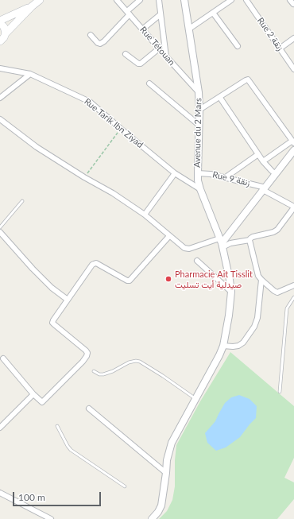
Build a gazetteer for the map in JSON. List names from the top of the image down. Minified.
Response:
{"streets":{"street":["Rue 2 زنقة","Rue Tétouan","Rue Tarik Ibn Ziyad","Avenue du 2 Mars","Rue 9 زنقة"]},"crossings":[["Rue Tétouan","Avenue du 2 Mars"],["Rue Tarik Ibn Ziyad","Avenue du 2 Mars"],["Avenue du 2 Mars","Rue 9 زنقة"]],"places":["Pharmacie Ait Tisslit صيدلية أيت تسليت"],"scale_bar":"100 m"}
